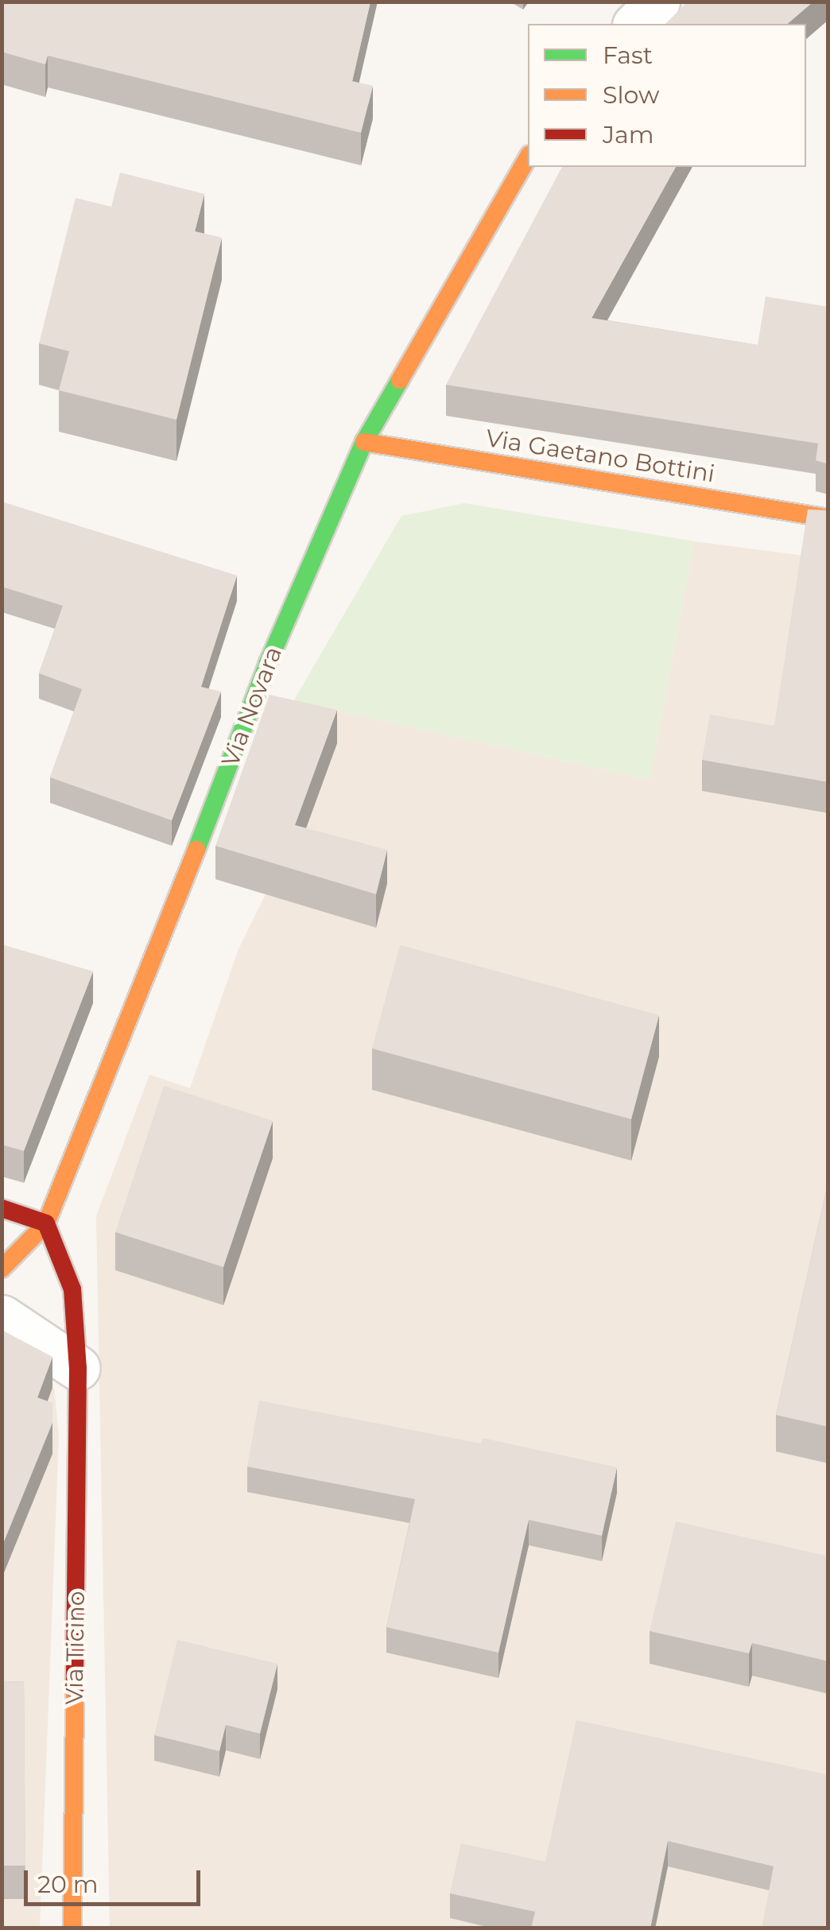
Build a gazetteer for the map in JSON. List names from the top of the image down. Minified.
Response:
{"streets":{"street":["Via Gaetano Bottini","Via Novara","Via Ticino"]},"crossings":[["Via Gaetano Bottini","Via Novara"],["Via Novara","Via Ticino"]],"legend":["Fast","Slow","Jam"],"scale_bar":"20 m"}
